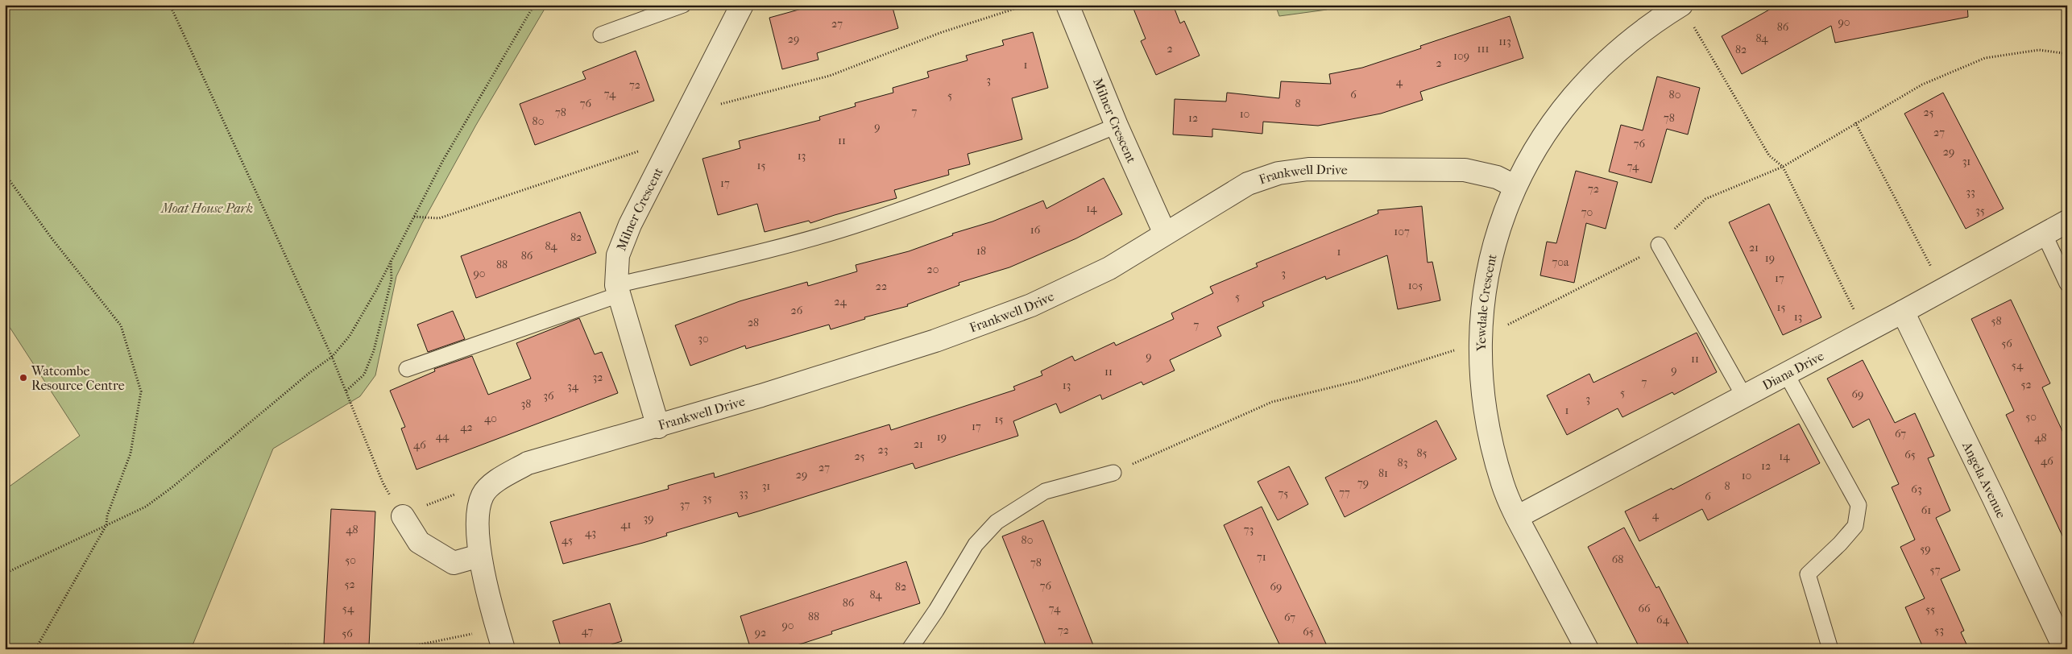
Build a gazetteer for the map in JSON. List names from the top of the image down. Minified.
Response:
{"streets":{"street":["Milner Crescent","Frankwell Drive","Yewdale Crescent","Diana Drive","Angela Avenue"]},"crossings":[["Milner Crescent","Frankwell Drive"],["Frankwell Drive","Yewdale Crescent"],["Yewdale Crescent","Diana Drive"],["Diana Drive","Angela Avenue"]],"parks":["Moat House Park"],"places":["Watcombe Resource Centre"],"house_numbers":["90","27","86","84","29","113","2","111","82","109","2","1","3","4","72","74","6","80","5","76","8","7","78","25","10","12","78","80","9","27","11","76","29","13","31","15","74","17","72","33","14","35","70","16","107","82","84","21","18","1","86","19","70a","88","20","90","3","17","105","22","5","24","15","26","13","58","28","7","30","56","9","11","54","9","11","32","7","52","13","34","5","69","36","3","38","1","50","40","15","17","42","67","44","19","48","21","46","23","85","65","25","14","46","83","12","27","81","29","10","79","31","8","63","77","33","75","6","35","37","61","4","39","41","48","73","43","45","80","59","71","68","50","78","57","52","76","82","69","84","86","54","74","66","55","88","67","64","90","72","53","47","65","92","56"]}
